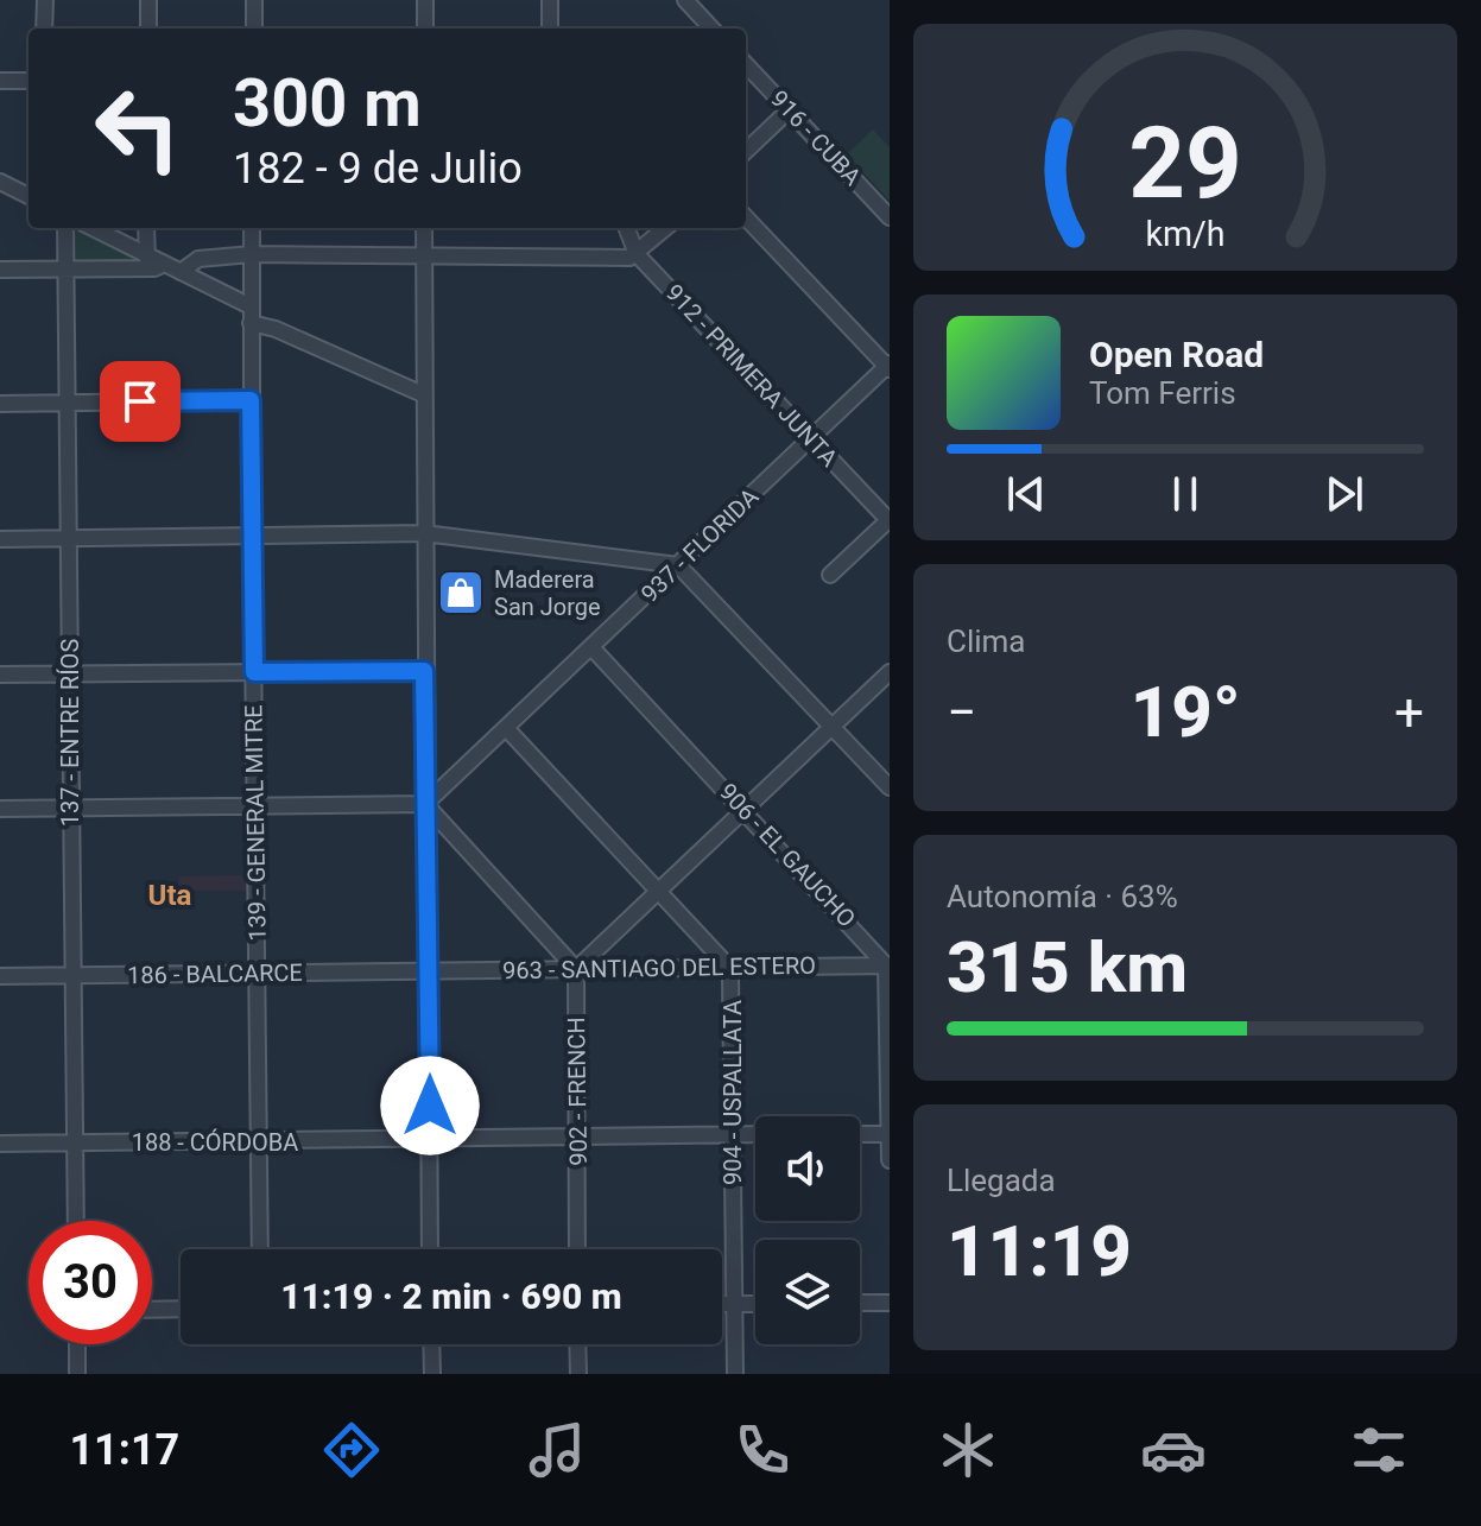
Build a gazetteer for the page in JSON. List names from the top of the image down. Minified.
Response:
{"streets":{"street":["916 - CUBA","912 - PRIMERA JUNTA","937 - FLORIDA","137 - ENTRE RÍOS","139 - GENERAL MITRE","906 - EL GAUCHO","963 - SANTIAGO DEL ESTERO","186 - BALCARCE","902 - FRENCH","904 - USPALLATA","188 - CÓRDOBA"]},"crossings":[["912 - PRIMERA JUNTA","937 - FLORIDA"],["937 - FLORIDA","906 - EL GAUCHO"],["937 - FLORIDA","904 - USPALLATA"],["137 - ENTRE RÍOS","186 - BALCARCE"],["137 - ENTRE RÍOS","188 - CÓRDOBA"],["139 - GENERAL MITRE","186 - BALCARCE"],["139 - GENERAL MITRE","188 - CÓRDOBA"],["906 - EL GAUCHO","963 - SANTIAGO DEL ESTERO"],["963 - SANTIAGO DEL ESTERO","186 - BALCARCE"],["963 - SANTIAGO DEL ESTERO","902 - FRENCH"],["963 - SANTIAGO DEL ESTERO","904 - USPALLATA"],["902 - FRENCH","188 - CÓRDOBA"],["904 - USPALLATA","188 - CÓRDOBA"]],"districts":["Uta"],"places":{"shop":["Maderera San Jorge"]},"page":{"turn":["300 m","182 - 9 de Julio"],"song":["Open Road","Tom Ferris"],"tile":["Clima",["Autonomía · 63%","315 km"],["Llegada","11:19"]],"heat":["−","19°","+"],"limit":"30","trip":"11:19 · 2 min · 690 m","tabs":"11:17","gauge":["29","km/h"]}}
